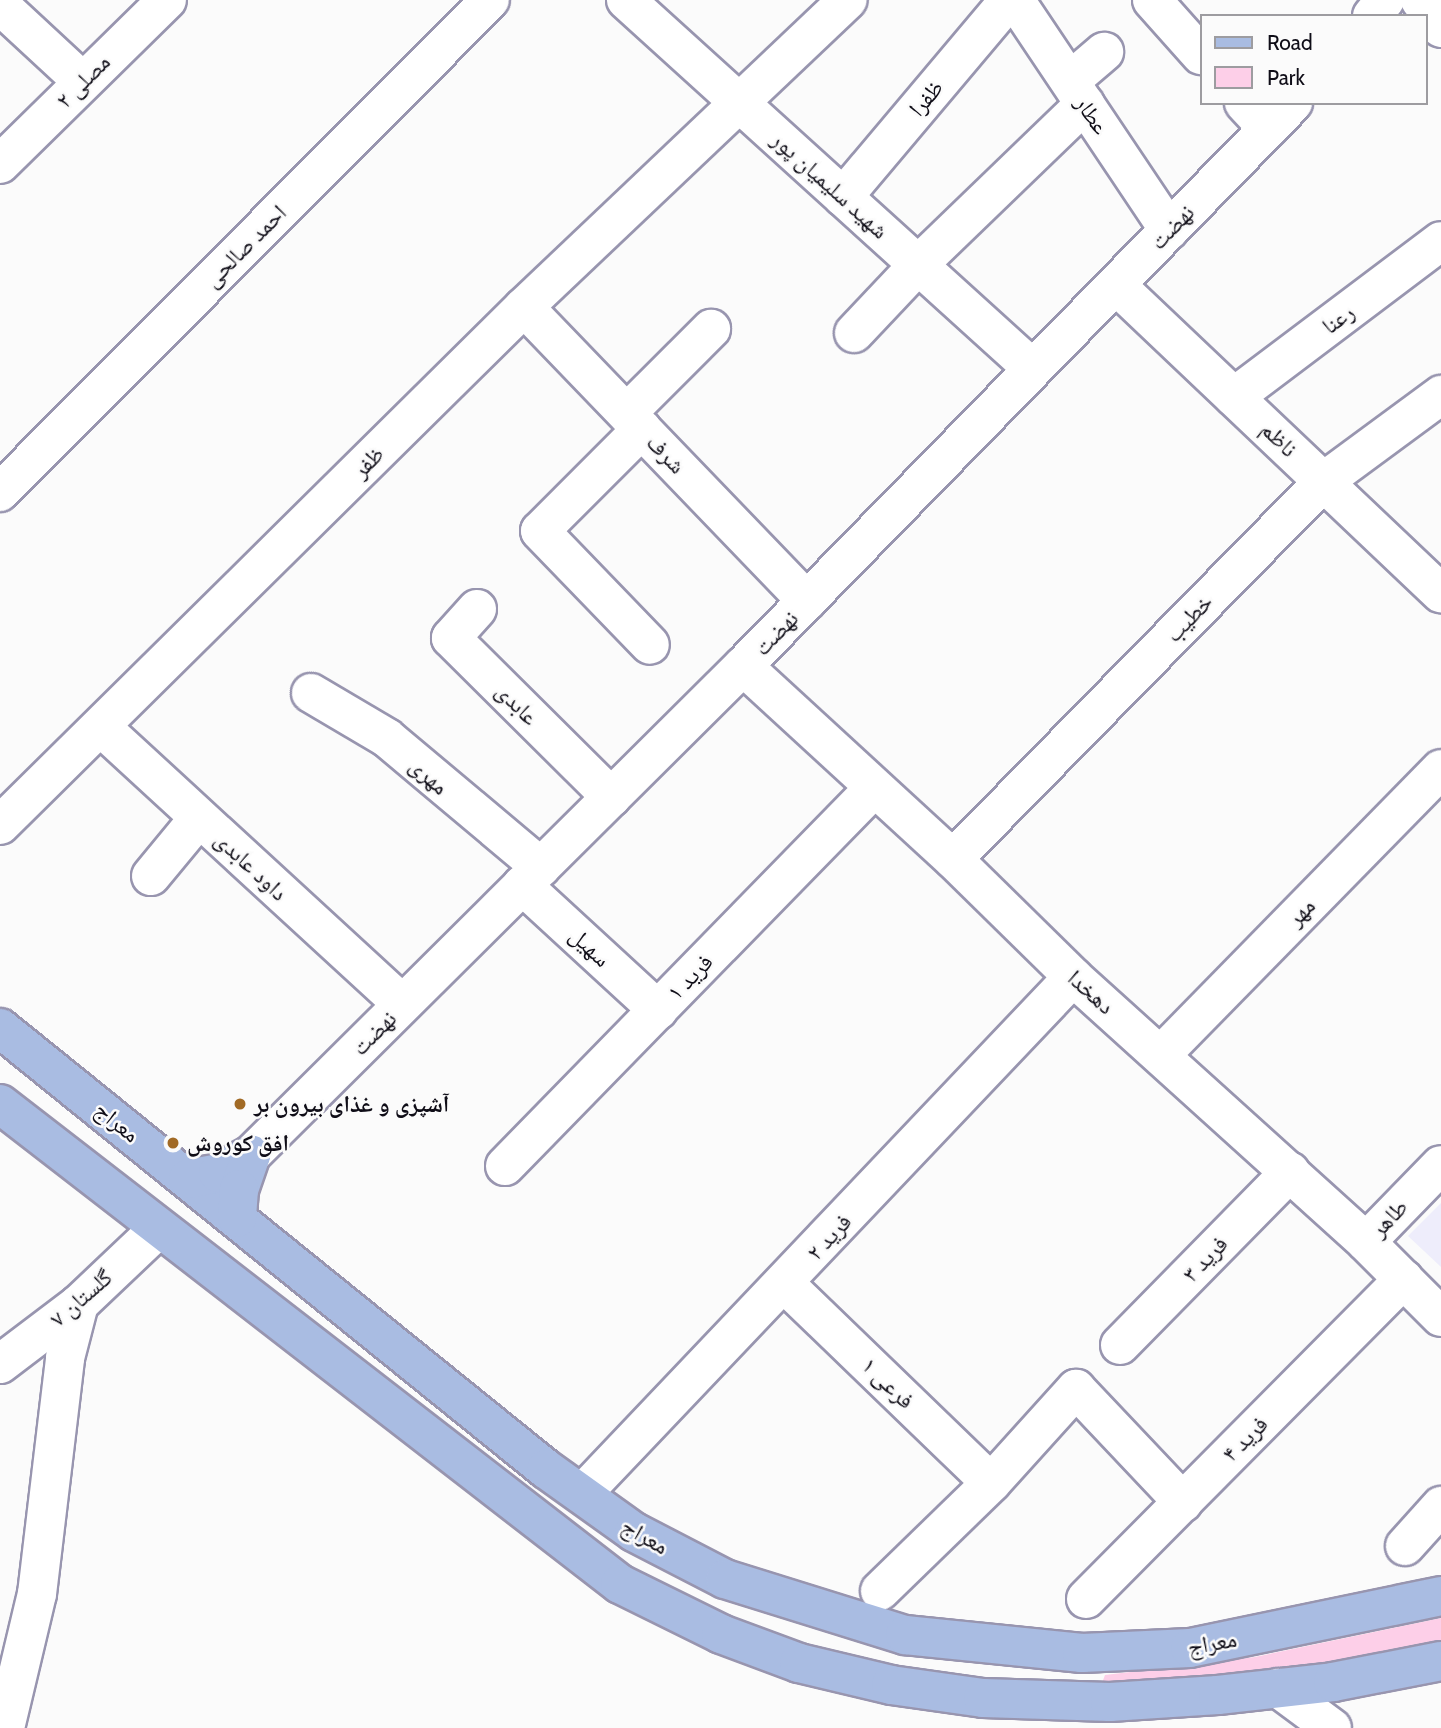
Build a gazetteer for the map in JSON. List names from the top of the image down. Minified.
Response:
{"streets":{"main road":["معراج"],"street":["مصلی ۲","ظفرا","عطار","شهید سلیمیان پور","نهضت","احمد صالحی","رعنا","ناظم","شرف","ظفر","خطیب","عابدی","مهری","داود عابدی","مهر","سهیل","فرید ۱","دهخدا","طاهر","فرید ۲","فرید ۳","گلستان ۷","فرعی ۱","فرید ۴"]},"crossings":[["ظفرا","شهید سلیمیان پور"],["عطار","نهضت"],["شهید سلیمیان پور","نهضت"],["شهید سلیمیان پور","ظفر"],["نهضت","ناظم"],["نهضت","شرف"],["نهضت","عابدی"],["نهضت","مهری"],["نهضت","داود عابدی"],["نهضت","سهیل"],["نهضت","دهخدا"],["رعنا","ناظم"],["ناظم","خطیب"],["شرف","ظفر"],["ظفر","داود عابدی"],["خطیب","دهخدا"],["مهری","سهیل"],["مهر","دهخدا"],["سهیل","فرید ۱"],["فرید ۱","دهخدا"],["دهخدا","طاهر"],["دهخدا","فرید ۲"],["دهخدا","فرید ۳"],["دهخدا","فرید ۴"],["معراج","فرید ۲"],["فرید ۲","فرعی ۱"]],"places":["آشپزی و غذای بیرون بر","افق کوروش"],"legend":["Road","Park"]}
